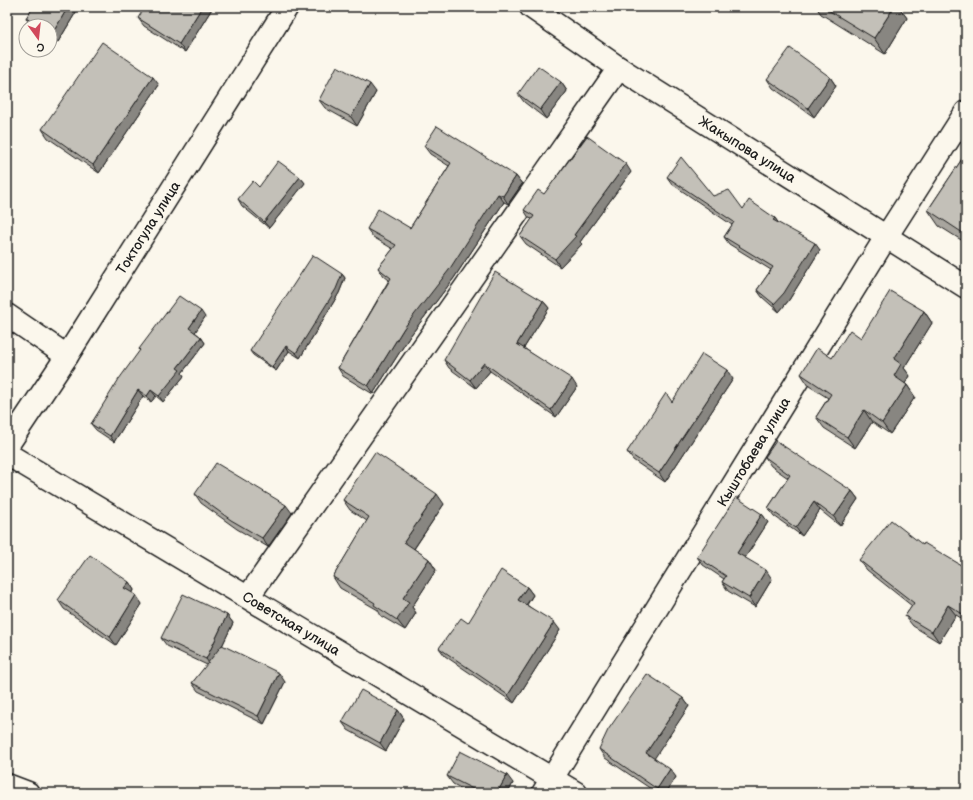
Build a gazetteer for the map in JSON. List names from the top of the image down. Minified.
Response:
{"streets":{"street":["Жакыпова улица","Токтогула улица","Кыштобаева улица","Советская улица"]},"crossings":[["Жакыпова улица","Кыштобаева улица"],["Кыштобаева улица","Советская улица"]],"north":"bottom"}
